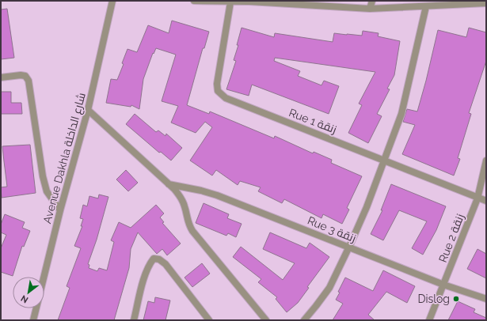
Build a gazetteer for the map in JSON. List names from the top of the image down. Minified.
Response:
{"streets":{"street":["Rue 1 زنقة","Avenue Dakhla شارع الداخلة","Rue 3 زنقة","Rue 2 زنقة"]},"crossings":[["Rue 1 زنقة","Rue 2 زنقة"],["Rue 3 زنقة","Rue 2 زنقة"]],"places":["Dislog"],"north":"bottom left"}
